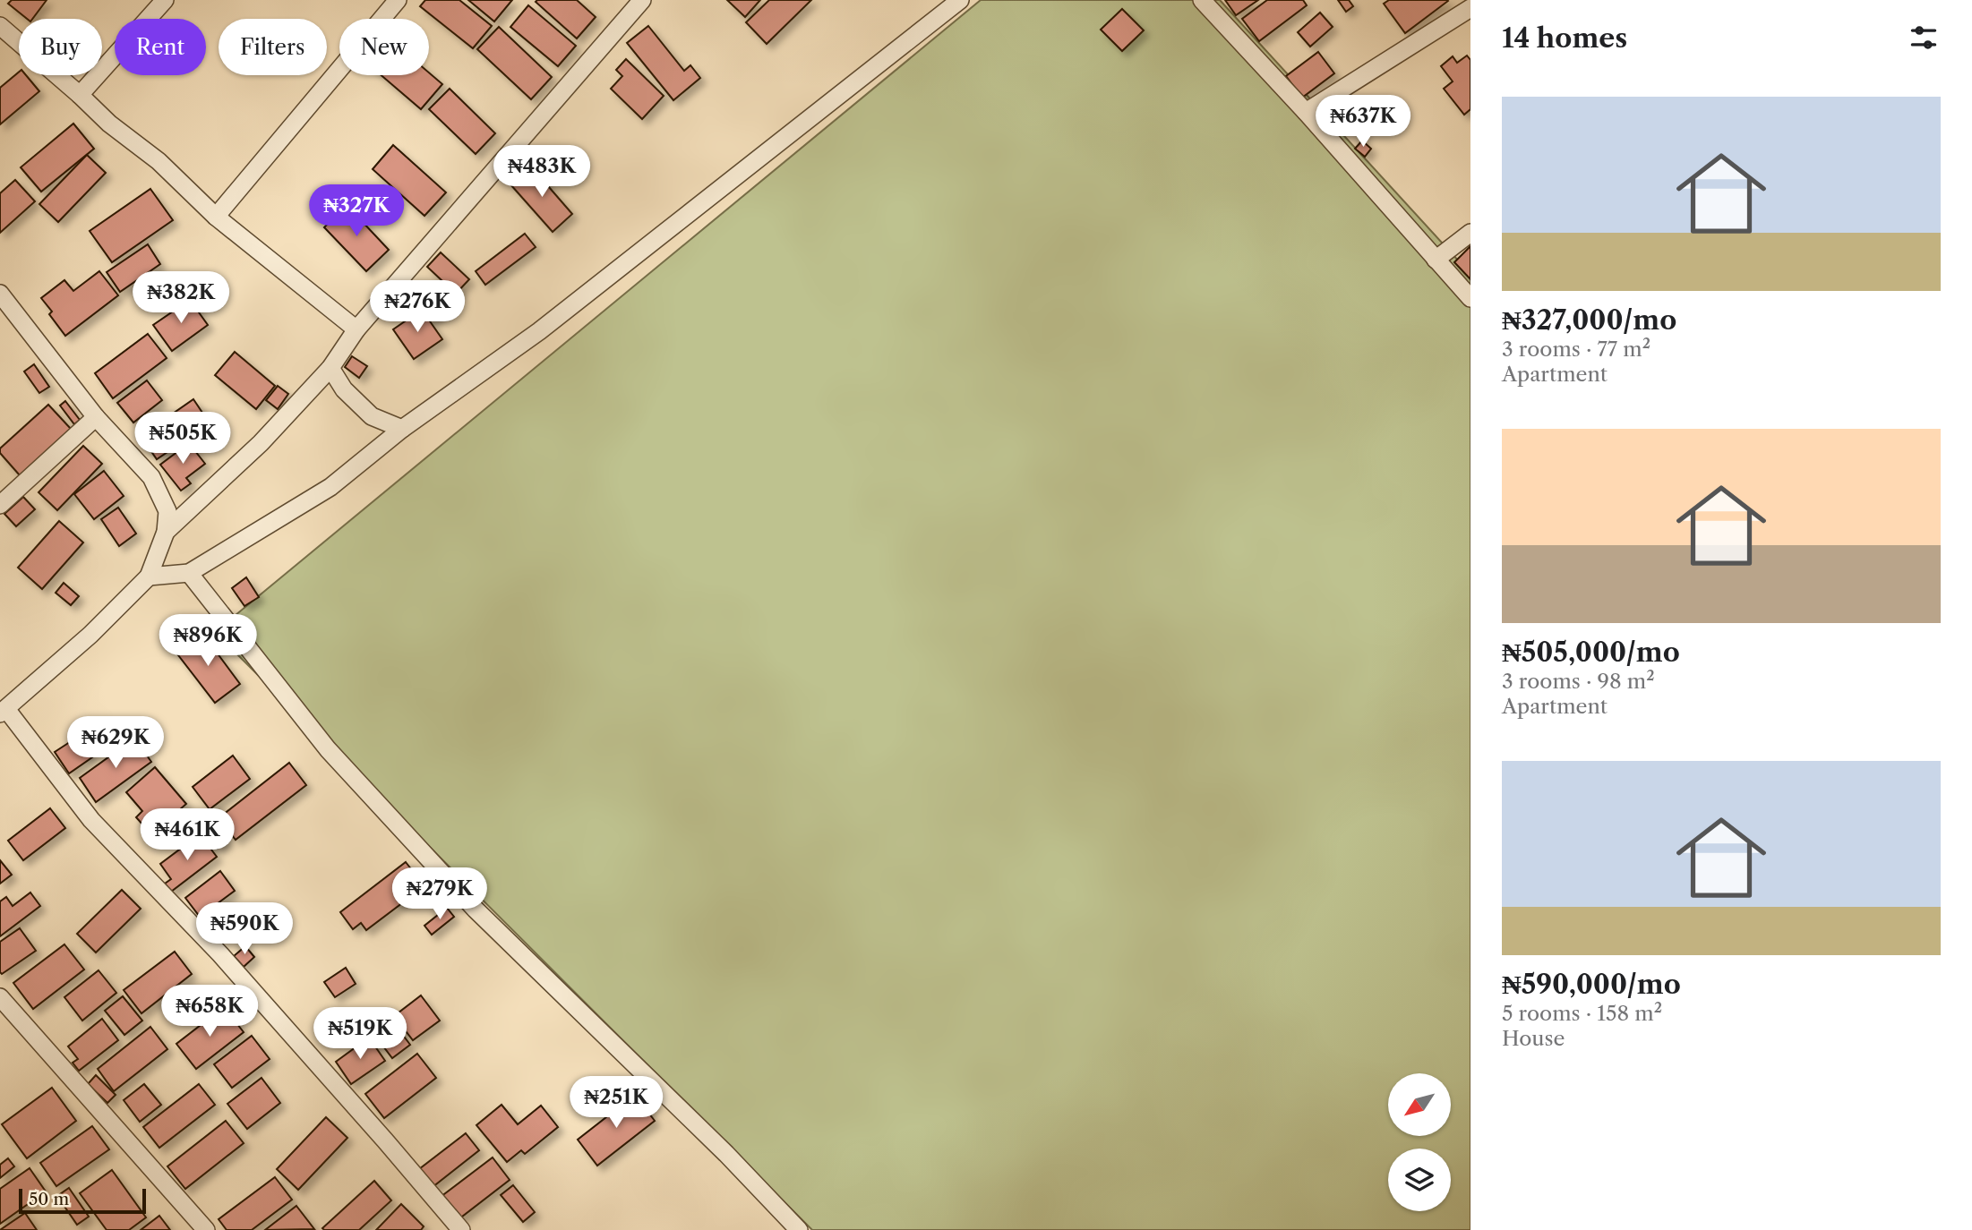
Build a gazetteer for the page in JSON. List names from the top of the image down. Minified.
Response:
{"scale_bar":"50 m","north":"bottom left","page":{"heading":"14 homes","chip":["Buy","Rent","Filters","New"],"list":[{"name":"₦327,000/mo","note":"3 rooms · 77 m² · Apartment"},{"name":"₦505,000/mo","note":"3 rooms · 98 m² · Apartment"},{"name":"₦590,000/mo","note":"5 rooms · 158 m² · House"}],"price":["₦637K","₦483K","₦327K","₦382K","₦276K","₦505K","₦896K","₦629K","₦461K","₦279K","₦590K","₦658K","₦519K","₦251K"],"scale":"50 m"}}
